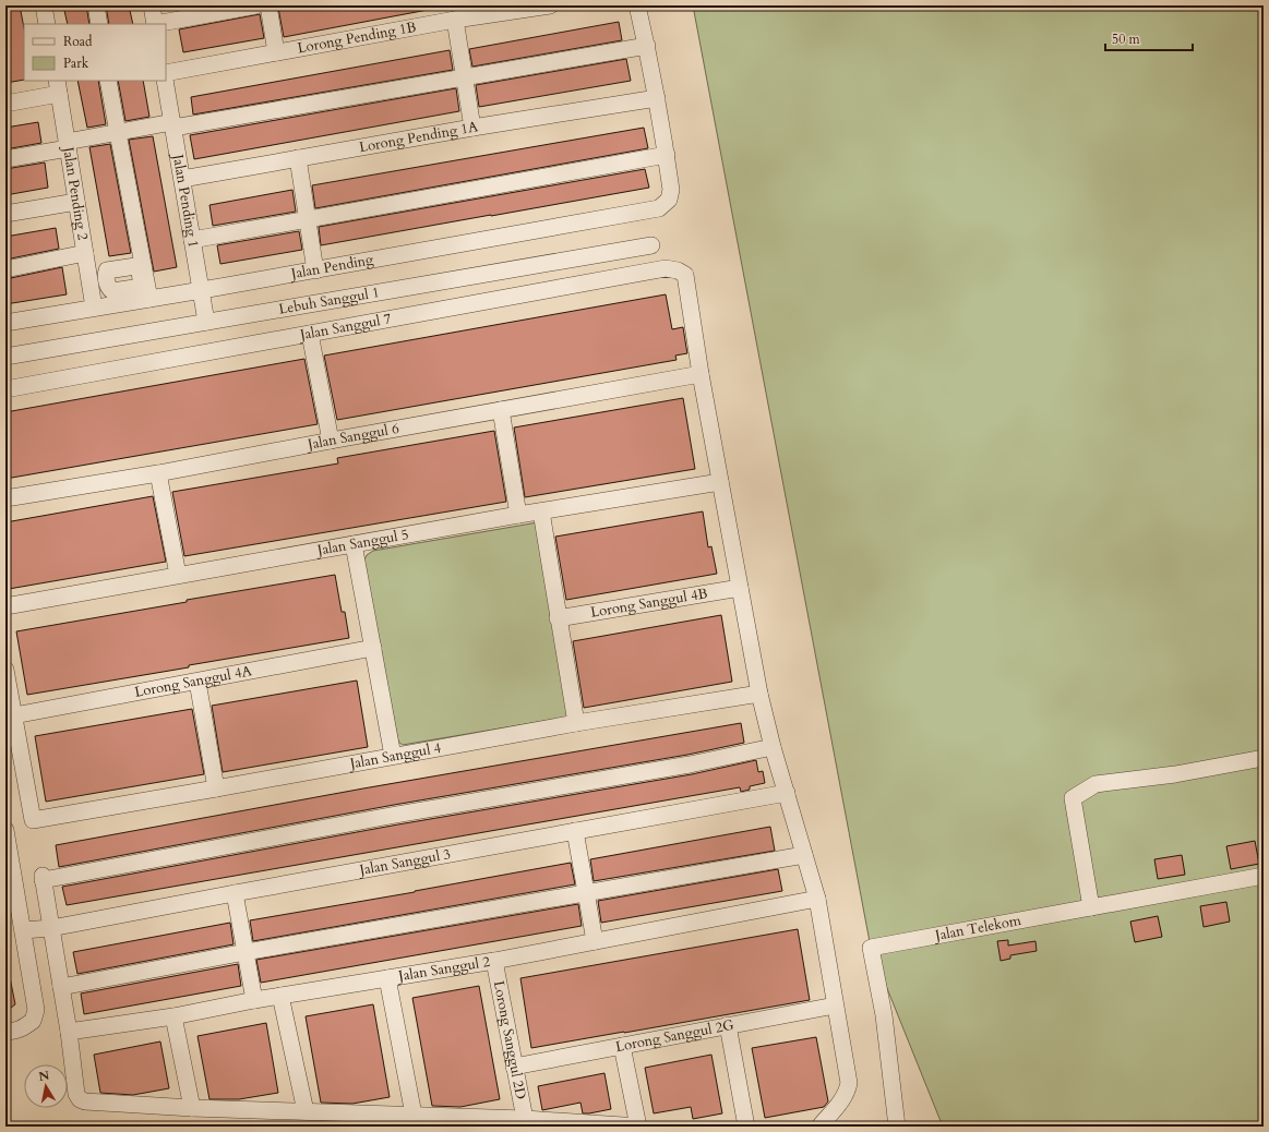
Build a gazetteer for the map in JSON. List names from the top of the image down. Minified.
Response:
{"streets":{"street":["Lorong Pending 1B","Lorong Pending 1A","Jalan Pending 2","Jalan Pending 1","Jalan Pending","Lebuh Sanggul 1","Jalan Sanggul 7","Jalan Sanggul 6","Jalan Sanggul 5","Lorong Sanggul 4B","Lorong Sanggul 4A","Jalan Sanggul 4","Jalan Sanggul 3","Jalan Telekom","Jalan Sanggul 2","Lorong Sanggul 2G","Lorong Sanggul 2D"]},"crossings":[["Lorong Pending 1A","Jalan Pending 1"],["Jalan Pending 2","Jalan Pending"],["Jalan Pending 1","Jalan Pending"],["Jalan Pending 1","Lebuh Sanggul 1"],["Jalan Sanggul 7","Jalan Sanggul 6"],["Lorong Sanggul 4A","Jalan Sanggul 4"],["Jalan Sanggul 2","Lorong Sanggul 2D"],["Lorong Sanggul 2G","Lorong Sanggul 2D"]],"legend":["Road","Park"],"scale_bar":"50 m","north":"top"}
